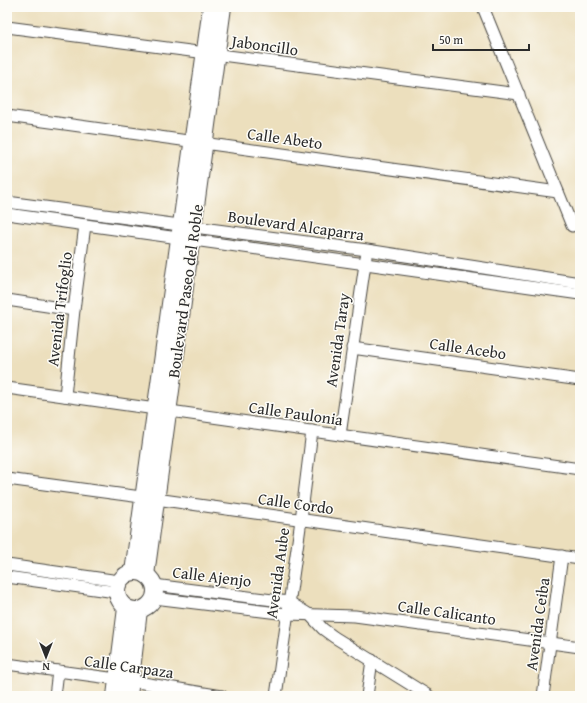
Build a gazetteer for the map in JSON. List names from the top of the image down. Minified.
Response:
{"streets":{"street":["Jaboncillo","Calle Abeto","Boulevard Alcaparra","Boulevard Paseo del Roble","Avenida Trifoglio","Avenida Taray","Calle Acebo","Calle Paulonia","Calle Cordo","Avenida Aube","Calle Ajenjo","Calle Calicanto","Avenida Ceiba","Calle Carpaza"]},"crossings":[["Jaboncillo","Boulevard Paseo del Roble"],["Calle Abeto","Boulevard Paseo del Roble"],["Boulevard Alcaparra","Boulevard Paseo del Roble"],["Boulevard Alcaparra","Avenida Trifoglio"],["Boulevard Alcaparra","Avenida Taray"],["Boulevard Paseo del Roble","Calle Paulonia"],["Boulevard Paseo del Roble","Calle Cordo"],["Boulevard Paseo del Roble","Calle Ajenjo"],["Avenida Trifoglio","Calle Paulonia"],["Avenida Taray","Calle Acebo"],["Avenida Taray","Calle Paulonia"],["Calle Paulonia","Avenida Aube"],["Calle Cordo","Avenida Aube"],["Calle Cordo","Avenida Ceiba"],["Avenida Aube","Calle Ajenjo"],["Calle Ajenjo","Calle Calicanto"],["Calle Calicanto","Avenida Ceiba"]],"scale_bar":"50 m","north":"bottom"}
